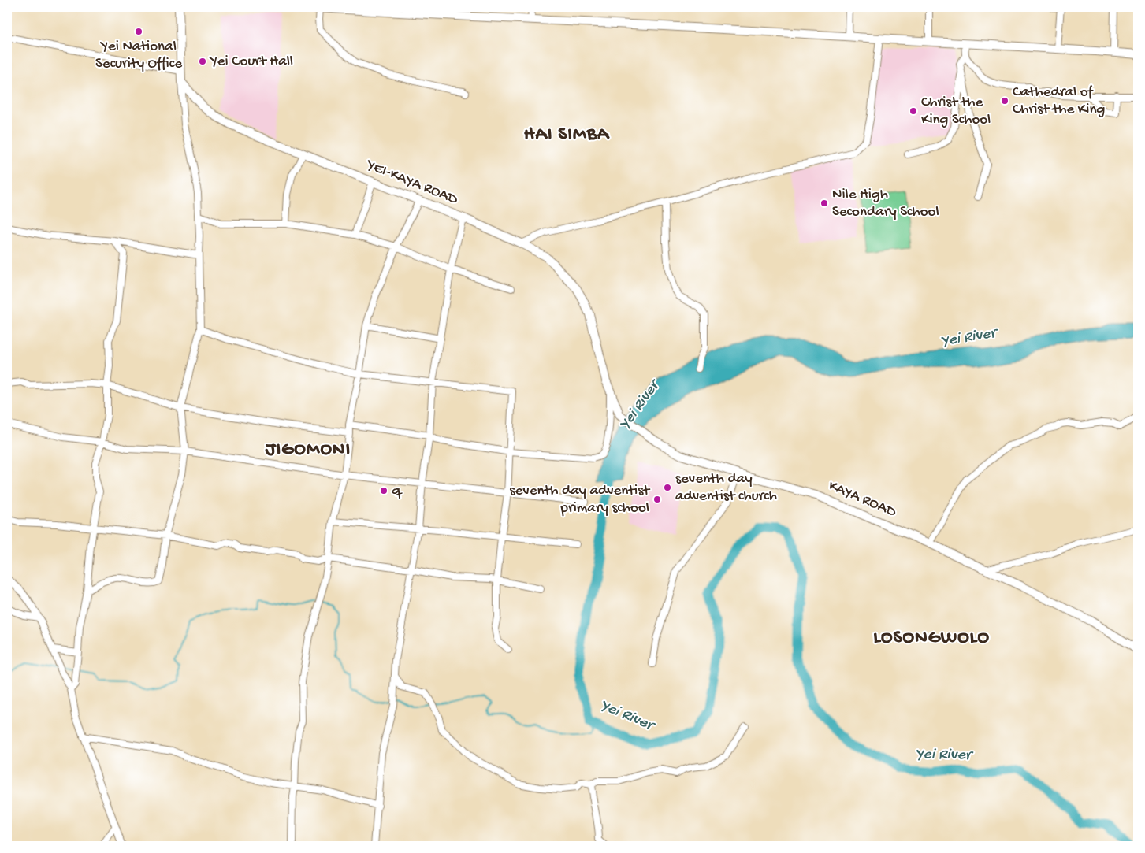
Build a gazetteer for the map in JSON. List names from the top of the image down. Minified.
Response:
{"streets":{"main road":["YEI-KAYA ROAD","KAYA ROAD"]},"crossings":[["YEI-KAYA ROAD","KAYA ROAD"]],"districts":["HAI SIMBA","JIGOMONI","LOSONGWOLO"],"water":["Yei River"],"places":["Yei National Security Office","Yei Court Hall","Cathedral of Christ the King","Christ the King School","Nile High Secondary School","seventh day adventist church","q","seventh day adventist primary school"]}
